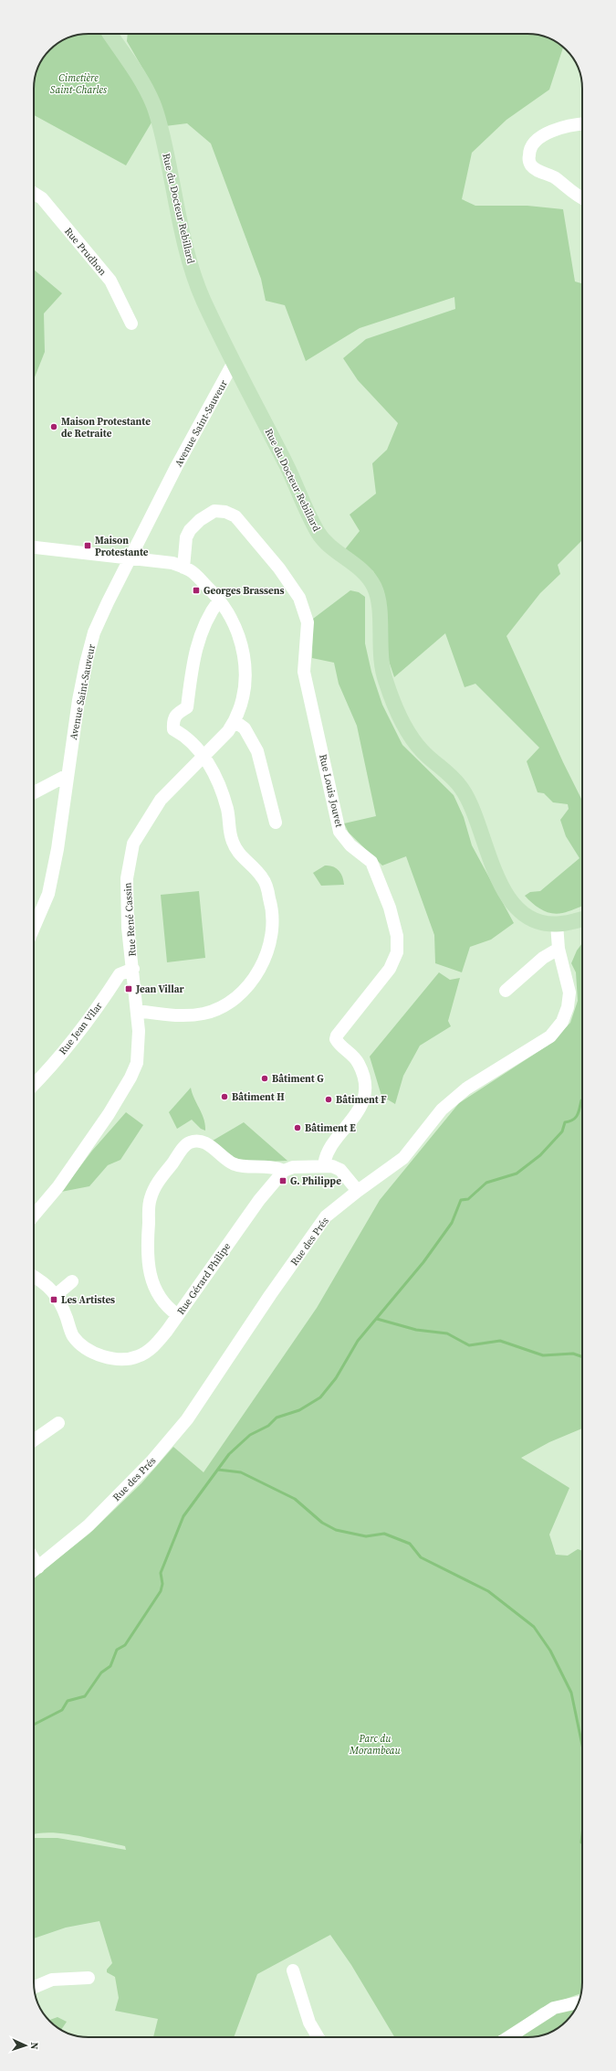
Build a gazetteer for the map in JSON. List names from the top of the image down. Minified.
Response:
{"streets":{"main road":["Rue du Docteur Rebillard"],"street":["Rue Prudhon","Avenue Saint-Sauveur","Rue Louis Jouvet","Rue René Cassin","Rue Jean Vilar","Rue des Prés","Rue Gérard Philipe"]},"crossings":[["Rue du Docteur Rebillard","Avenue Saint-Sauveur"],["Rue du Docteur Rebillard","Rue des Prés"],["Avenue Saint-Sauveur","Rue René Cassin"],["Rue Louis Jouvet","Rue René Cassin"],["Rue René Cassin","Rue Jean Vilar"]],"parks":["Cimetière Saint-Charles","Parc du Morambeau"],"places":{"other":["Maison Protestante de Retraite","Bâtiment G","Bâtiment H","Bâtiment F","Bâtiment E"],"transit":["Maison Protestante","Georges Brassens","Jean Villar","G. Philippe","Les Artistes"]},"north":"right"}
